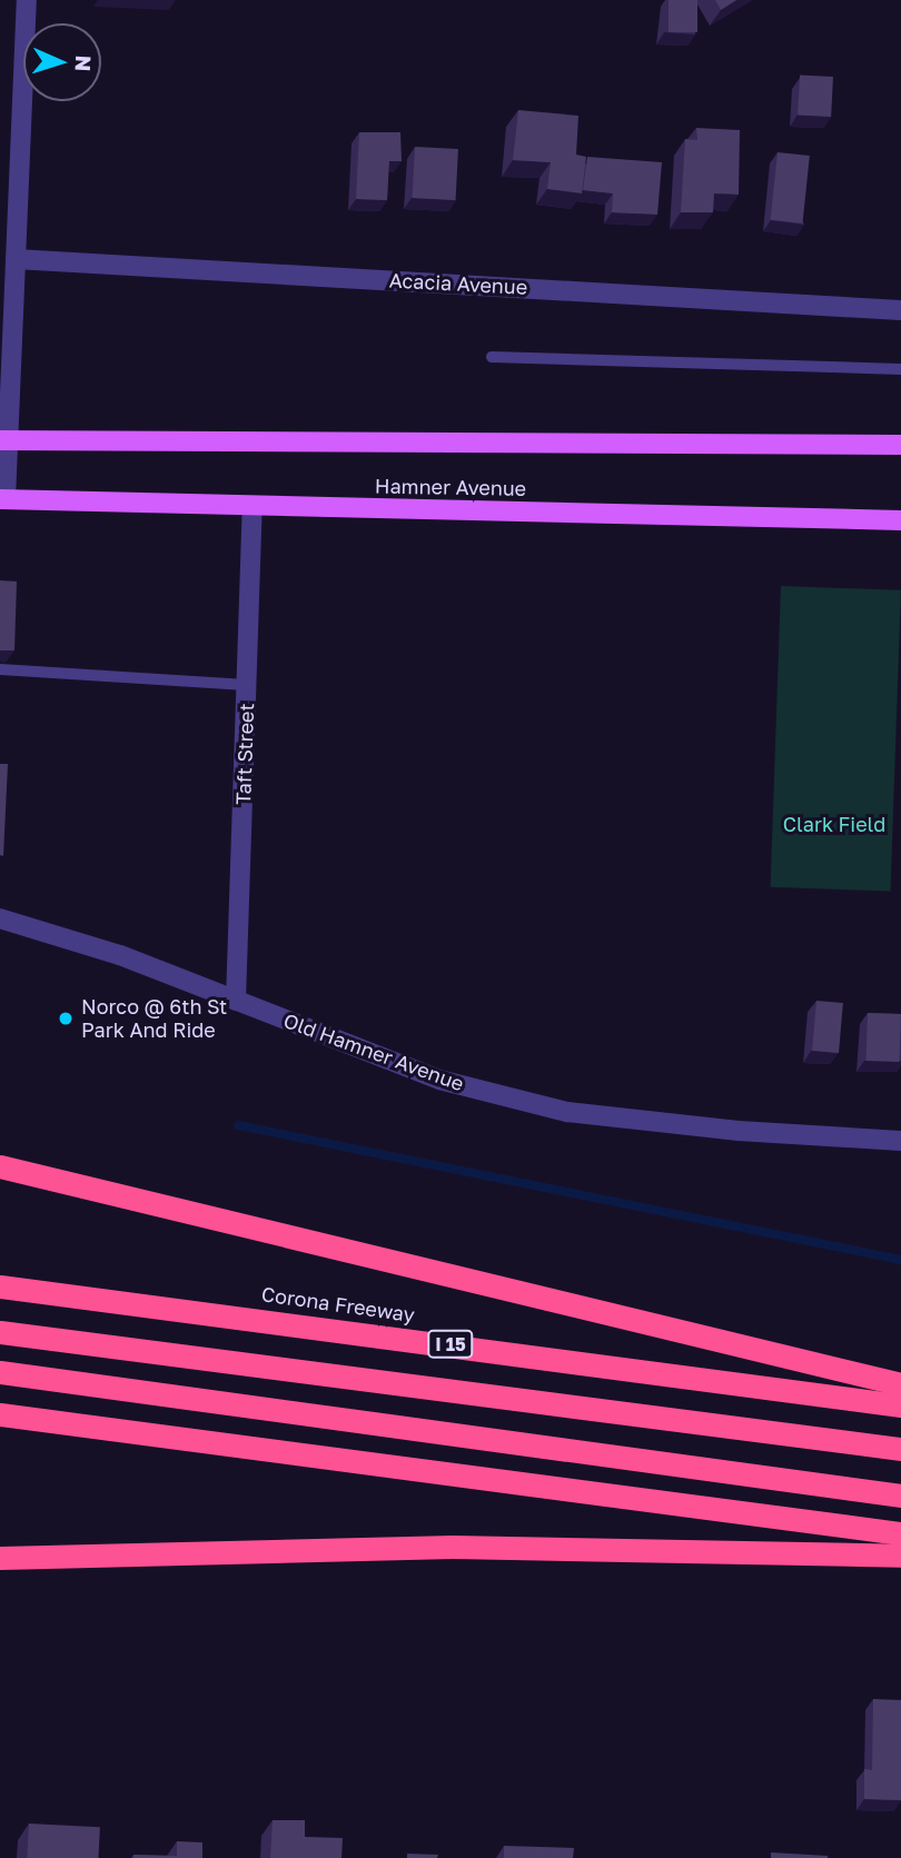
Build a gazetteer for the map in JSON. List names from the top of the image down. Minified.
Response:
{"streets":{"highway":["Corona Freeway","I 15"],"main road":["Hamner Avenue"],"street":["Acacia Avenue","Taft Street","Old Hamner Avenue"]},"crossings":[["Hamner Avenue","Taft Street"],["Taft Street","Old Hamner Avenue"]],"parks":["Clark Field"],"places":["Norco @ 6th St Park And Ride"],"north":"right"}
